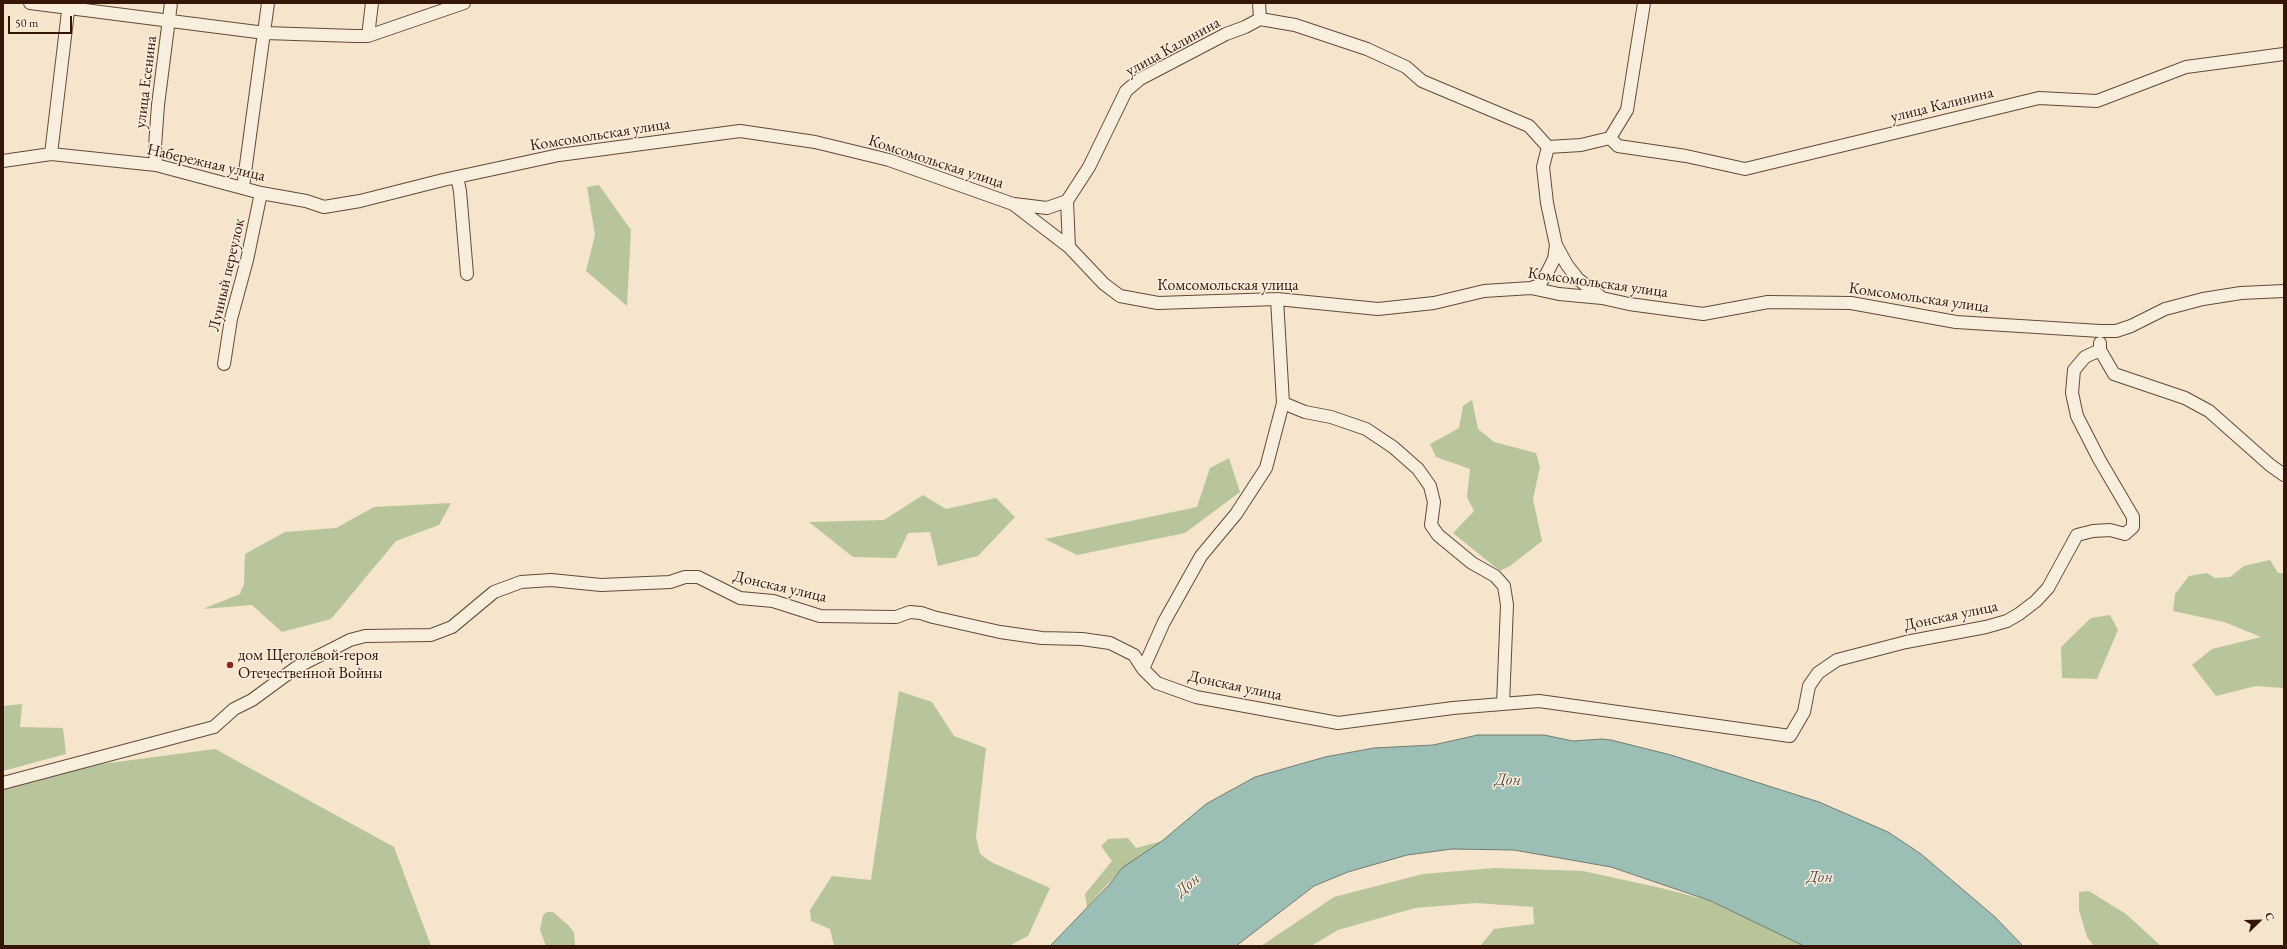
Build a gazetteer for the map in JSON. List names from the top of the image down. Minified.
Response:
{"streets":{"street":["улица Калинина","улица Есенина","Комсомольская улица","Набережная улица","Лунный переулок","Донская улица"]},"crossings":[["улица Есенина","Набережная улица"],["Комсомольская улица","Набережная улица"],["Набережная улица","Лунный переулок"]],"water":["Дон"],"places":["дом Щеголевой-героя Отечественной Войны"],"scale_bar":"50 m","north":"top right"}
